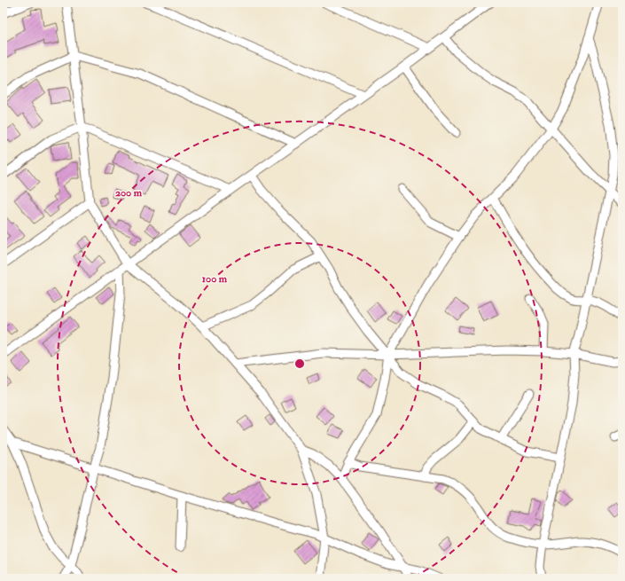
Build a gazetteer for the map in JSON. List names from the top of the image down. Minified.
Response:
{"rings":["200 m","100 m"]}
